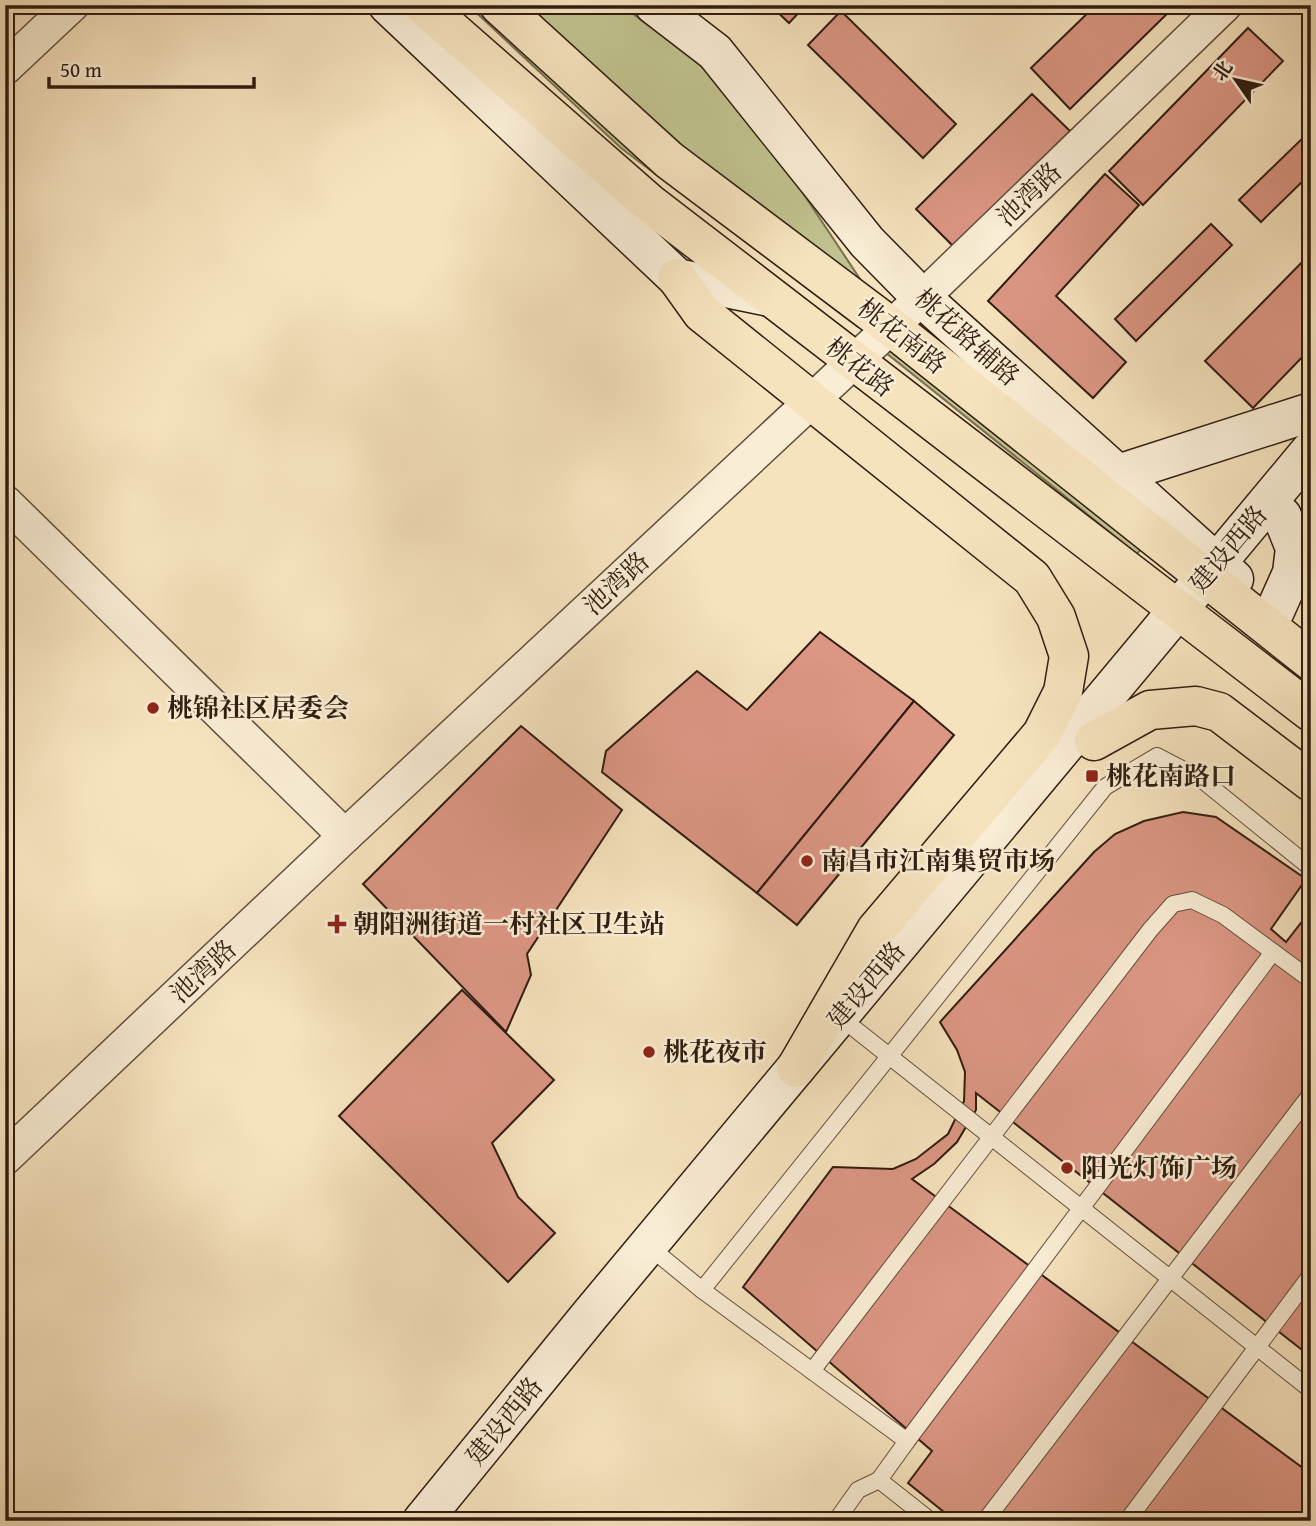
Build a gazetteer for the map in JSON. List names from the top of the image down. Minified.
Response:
{"streets":{"main road":["桃花南路","桃花路辅路","桃花路","建设西路"],"street":["池湾路"]},"crossings":[["池湾路","桃花南路"],["池湾路","桃花路辅路"],["池湾路","桃花路"],["桃花南路","桃花路辅路"],["桃花南路","建设西路"],["桃花路辅路","建设西路"],["桃花路","建设西路"]],"places":{"other":["桃锦社区居委会","南昌市江南集贸市场","桃花夜市","阳光灯饰广场"],"transit":["桃花南路口"],"health":["朝阳洲街道一村社区卫生站"]},"scale_bar":"50 m","north":"top left"}
